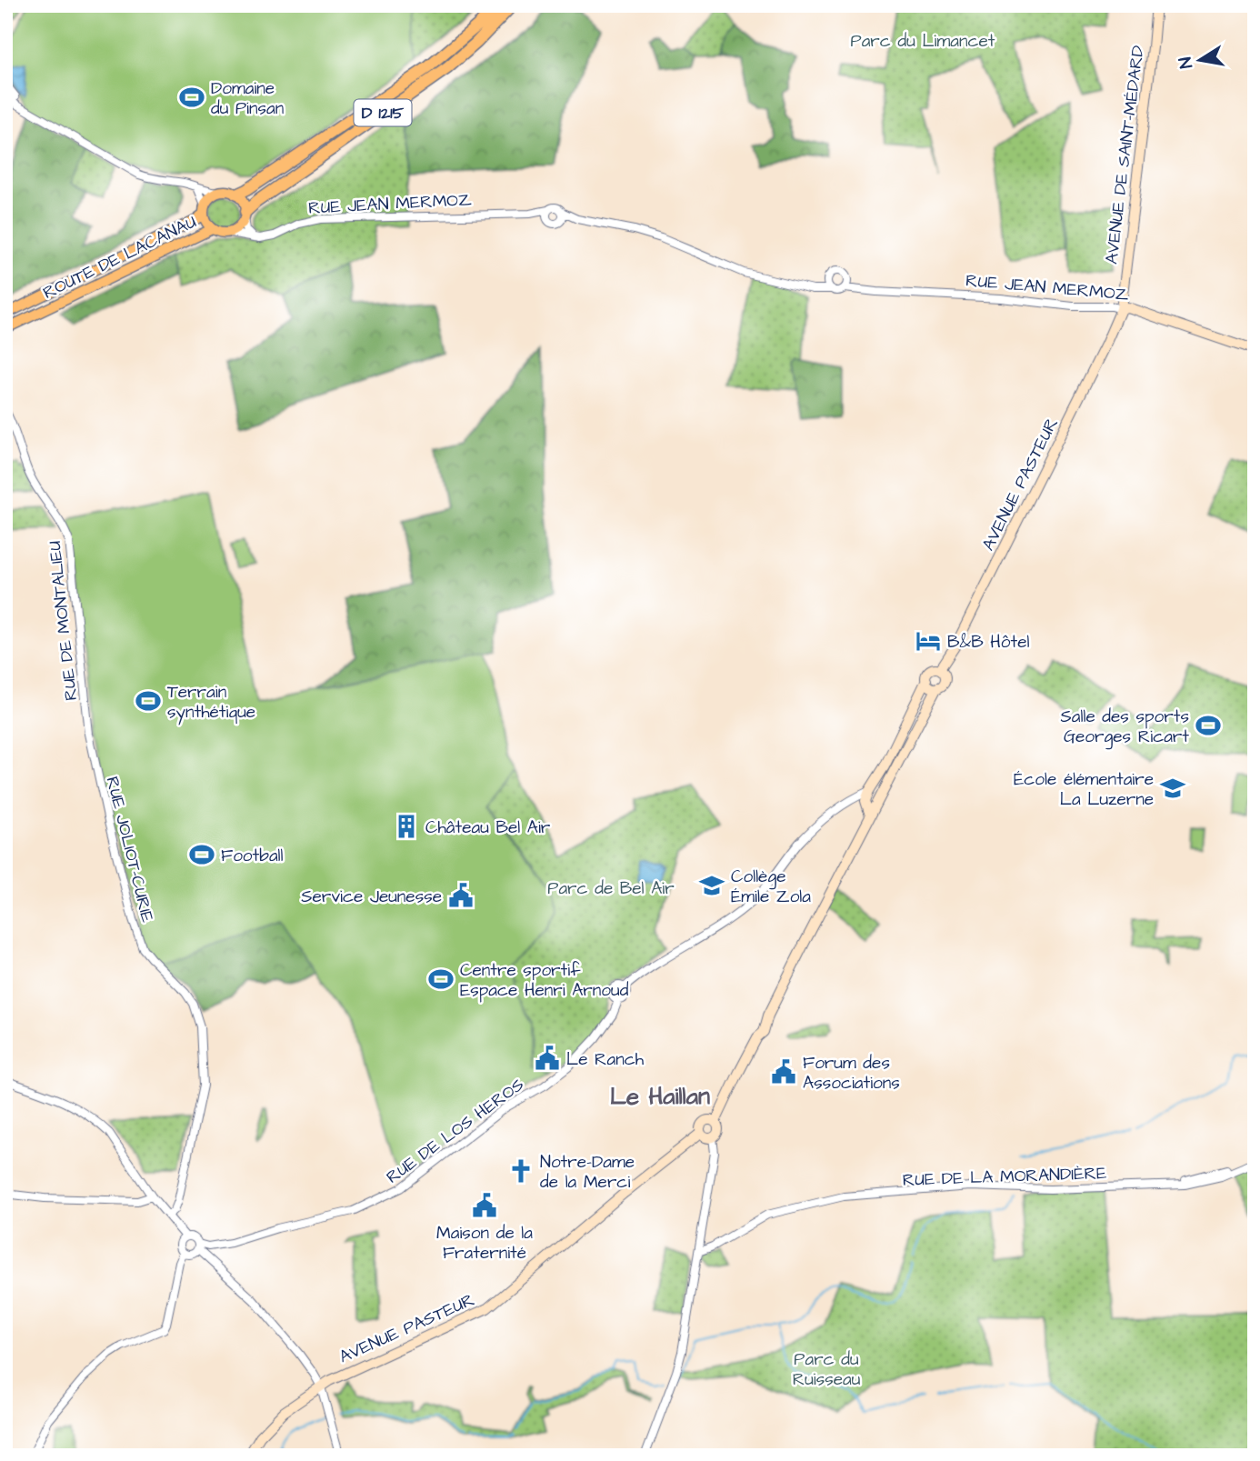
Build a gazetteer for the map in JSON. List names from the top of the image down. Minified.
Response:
{"streets":{"highway":["D 1215"],"main road":["AVENUE DE SAINT-MÉDARD","RUE JEAN MERMOZ","ROUTE DE LACANAU","AVENUE PASTEUR"],"street":["RUE DE MONTALIEU","RUE JOLIOT-CURIE","RUE DE LOS HEROS","RUE DE LA MORANDIÈRE"]},"crossings":[["D 1215","RUE JEAN MERMOZ"],["D 1215","ROUTE DE LACANAU"],["AVENUE DE SAINT-MÉDARD","RUE JEAN MERMOZ"],["AVENUE DE SAINT-MÉDARD","AVENUE PASTEUR"],["RUE JEAN MERMOZ","ROUTE DE LACANAU"],["RUE JEAN MERMOZ","AVENUE PASTEUR"],["RUE DE MONTALIEU","RUE JOLIOT-CURIE"]],"districts":["Le Haillan"],"parks":["Parc du Limancet","Parc de Bel Air","Parc du Ruisseau"],"places":{"sports":["Domaine du Pinsan","Terrain synthétique","Salle des sports Georges Ricart","Football","Centre sportif Espace Henri Arnoud"],"hotel":["B&B Hôtel"],"school or university":["École élémentaire La Luzerne","Collège Émile Zola"],"building":["Château Bel Air"],"public building":["Service Jeunesse","Le Ranch","Forum des Associations","Maison de la Fraternité"],"church":["Notre-Dame de la Merci"]},"north":"left"}
